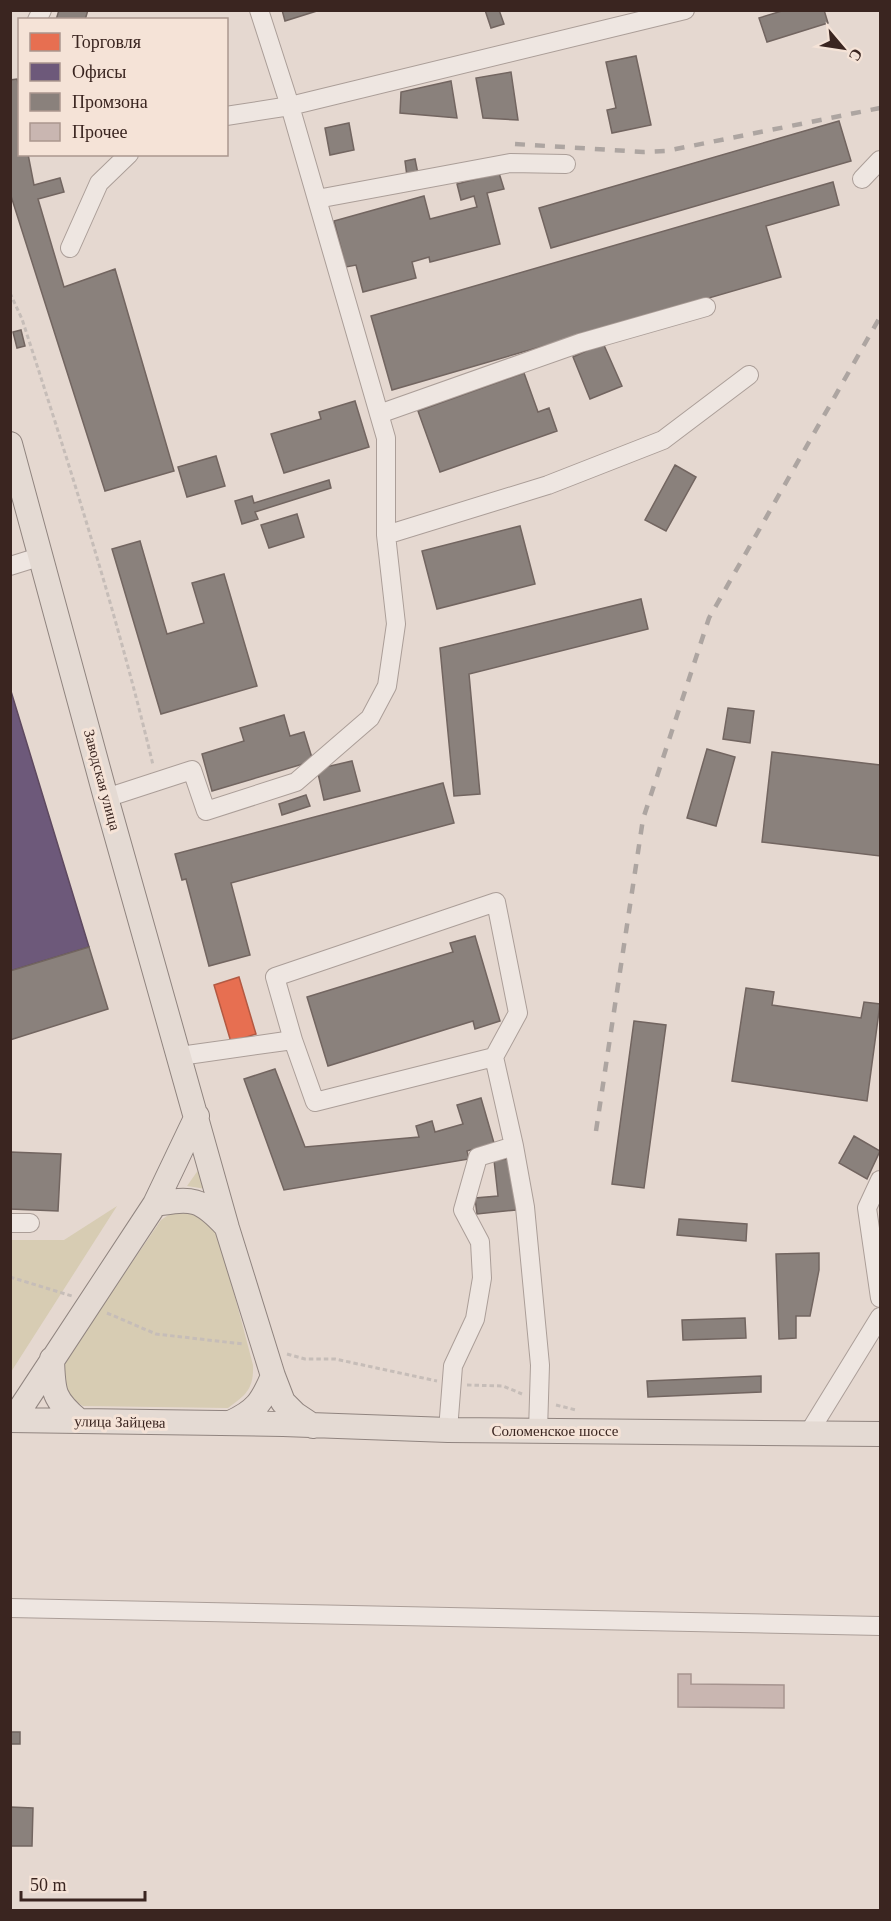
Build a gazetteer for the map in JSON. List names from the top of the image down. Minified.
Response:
{"streets":{"main road":["Заводская улица","улица Зайцева","Соломенское шоссе"]},"crossings":[["Заводская улица","Соломенское шоссе"],["улица Зайцева","Соломенское шоссе"]],"legend":["Торговля","Офисы","Промзона","Прочее"],"scale_bar":"50 m","north":"bottom right"}
